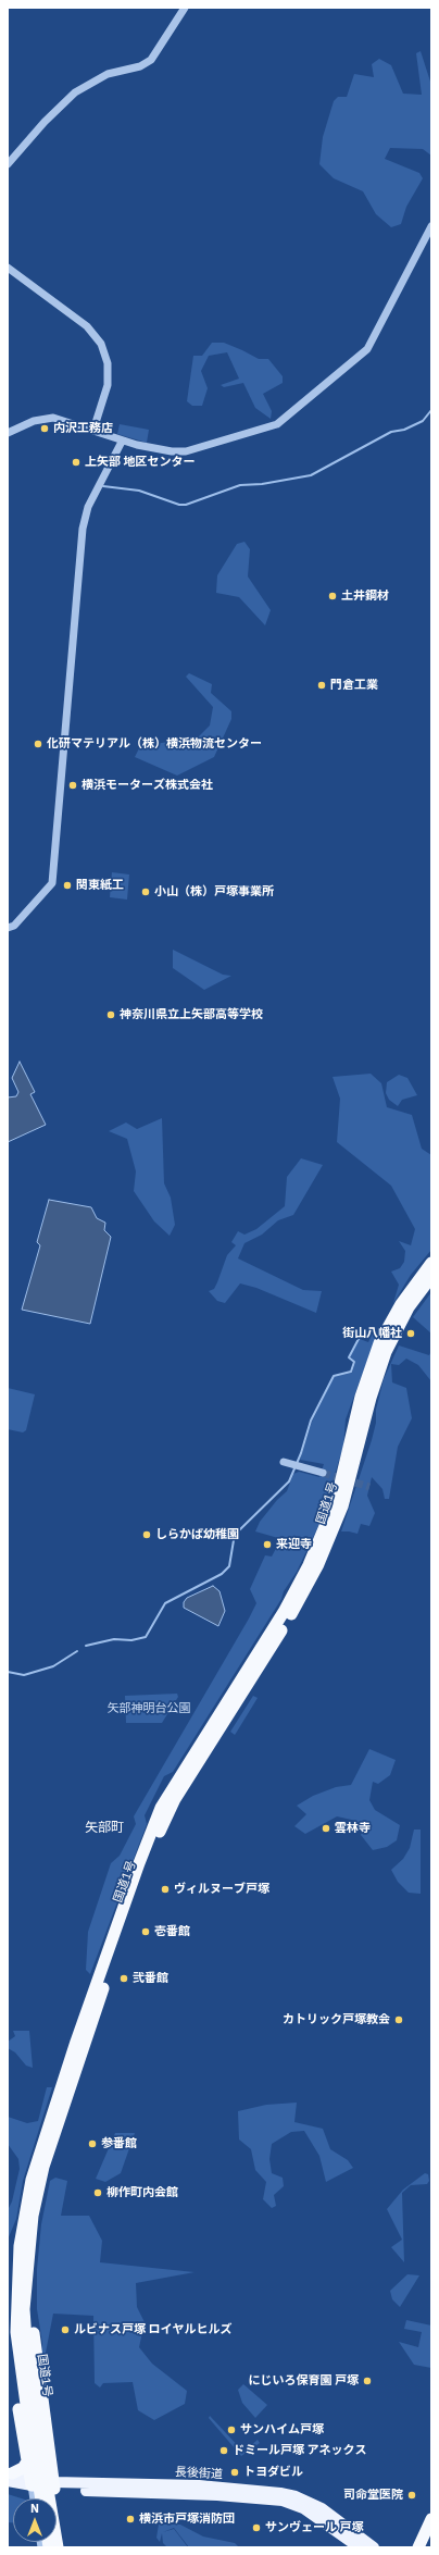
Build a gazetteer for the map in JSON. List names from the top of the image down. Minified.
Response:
{"streets":{"highway":["国道1号"],"main road":["長後街道"]},"districts":["矢部町"],"parks":["矢部神明台公園"],"places":["内沢工務店","上矢部 地区センター","土井鋼材","門倉工業","化研マテリアル（株）横浜物流センター","横浜モーターズ株式会社","関東紙工","小山（株）戸塚事業所","神奈川県立上矢部高等学校","街山八幡社","しらかば幼稚園","来迎寺","雲林寺","ヴィルヌーブ戸塚","壱番館","弐番館","カトリック戸塚教会","参番館","柳作町内会館","ルビナス戸塚 ロイヤルヒルズ","にじいろ保育園 戸塚","サンハイム戸塚","ドミール戸塚 アネックス","トヨダビル","司命堂医院","横浜市戸塚消防団","サンヴェール 戸塚"],"north":"top"}
